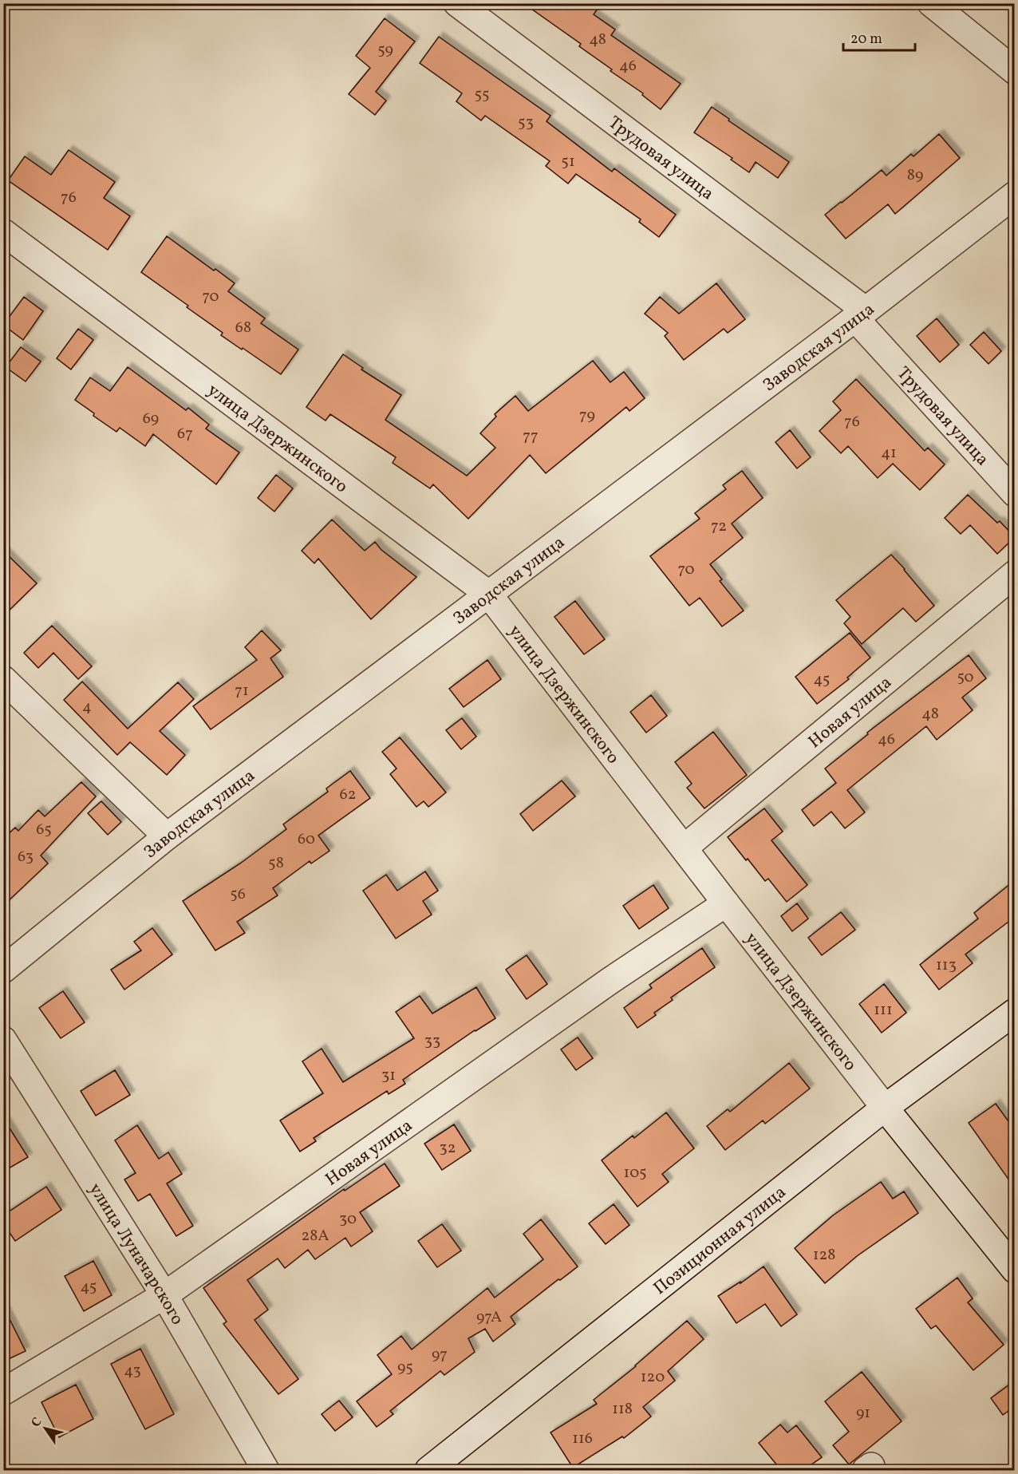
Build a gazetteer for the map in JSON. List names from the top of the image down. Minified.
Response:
{"streets":{"street":["Трудовая улица","Заводская улица","улица Дзержинского","Новая улица","Позиционная улица","улица Луначарского"]},"crossings":[["Трудовая улица","Заводская улица"],["Заводская улица","улица Дзержинского"],["улица Дзержинского","Новая улица"],["улица Дзержинского","Позиционная улица"],["Новая улица","улица Луначарского"]],"house_numbers":["48","59","46","55","53","51","89","76","70","68","79","69","76","67","77","41","72","70","50","45","71","4","48","46","62","65","60","63","58","56","113","111","33","31","32","105","30","28А","128","45","97А","97","95","43","120","118","91","116"],"scale_bar":"20 m","north":"top left"}
